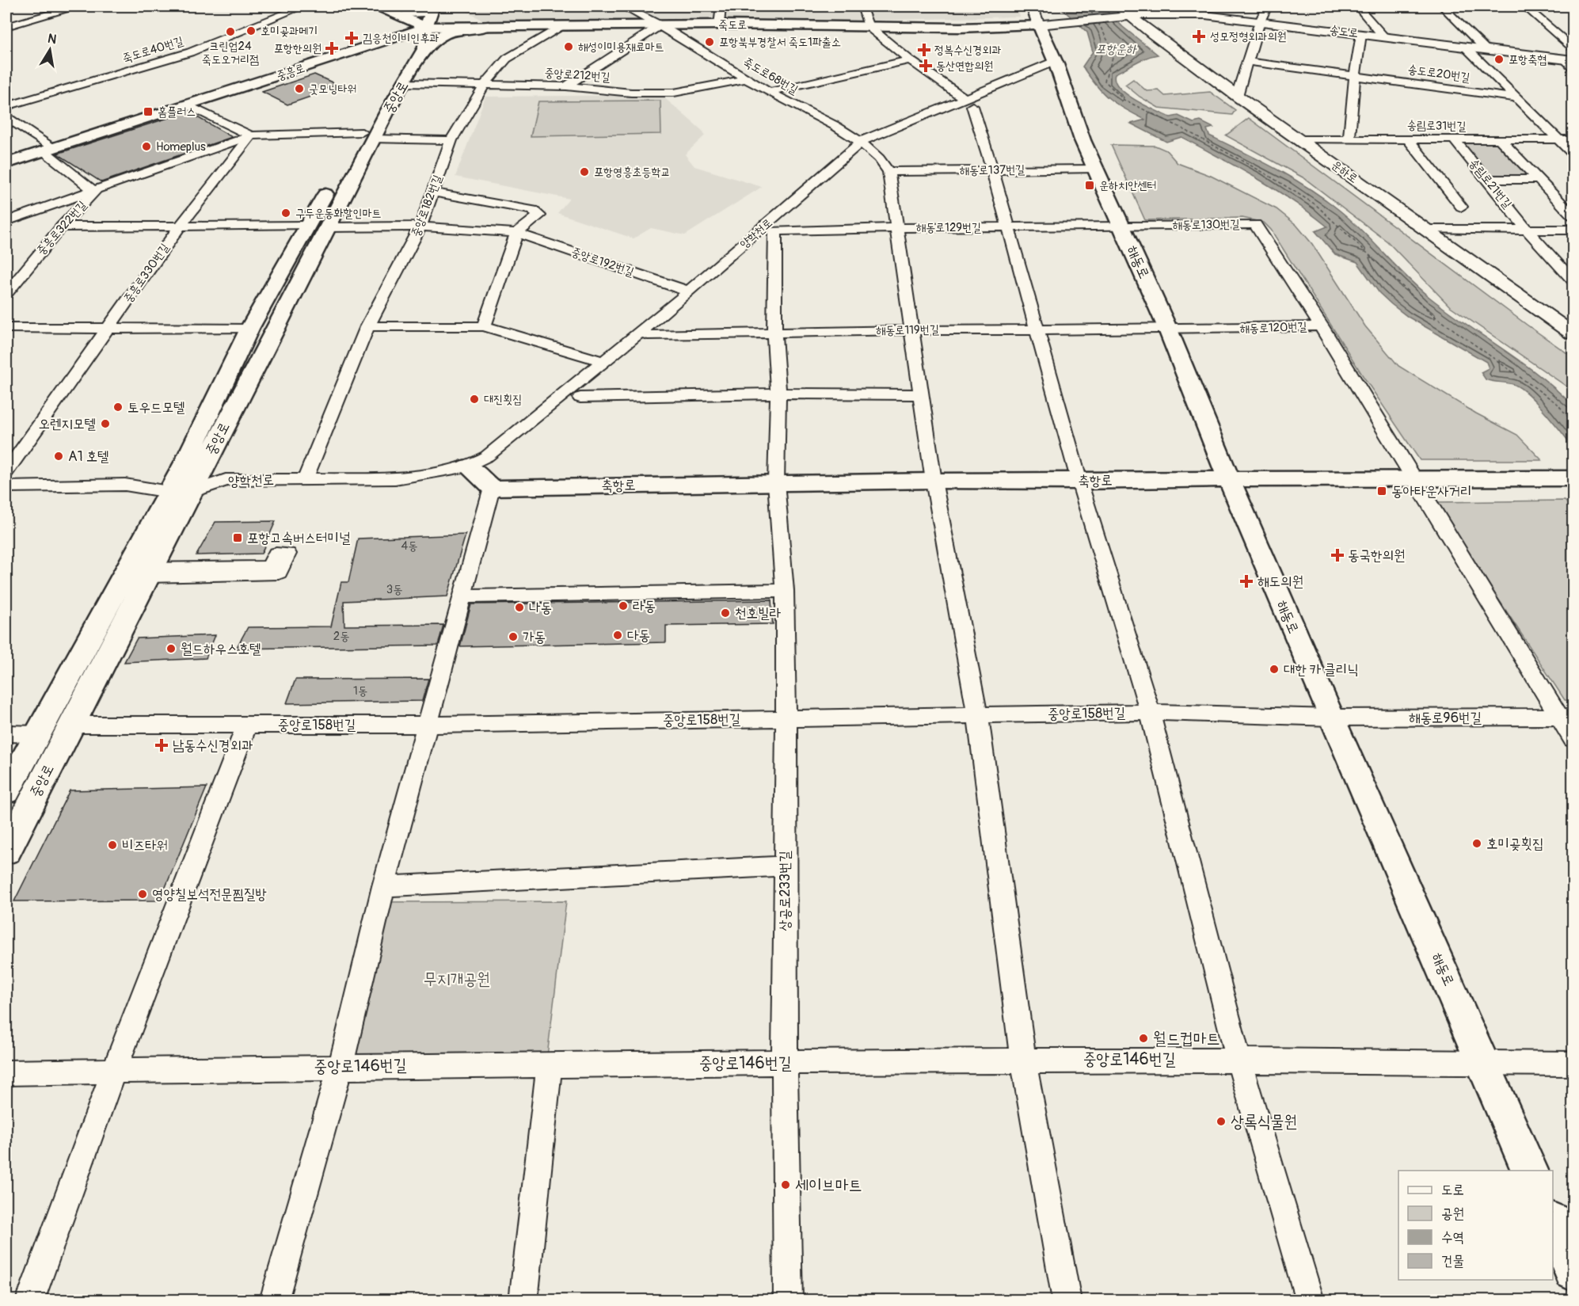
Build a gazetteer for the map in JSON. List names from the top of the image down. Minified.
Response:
{"streets":{"main road":["죽도로","중흥로","중앙로","해동로","축항로"],"street":["송도로","죽도로40번길","송도로20번길","중앙로212번길","죽도로68번길","송림로31번길","해동로137번길","운하로","송림로21번길","중앙로182번길","해동로130번길","해동로129번길","중흥로322번길","양학천로","중앙로192번길","중흥로330번길","해동로120번길","해동로119번길","중앙로158번길","해동로96번길","상공로233번길","중앙로146번길"]},"crossings":[["죽도로","송도로"],["죽도로","중흥로"],["죽도로","죽도로68번길"],["죽도로","중앙로"],["죽도로","중앙로182번길"],["죽도로","해동로"],["송도로","송도로20번길"],["송도로","운하로"],["송도로","해동로"],["중흥로","중앙로"],["중흥로","중흥로322번길"],["송도로20번길","송림로31번길"],["중앙로212번길","죽도로68번길"],["중앙로212번길","중앙로"],["중앙로212번길","중앙로182번길"],["죽도로68번길","해동로137번길"],["죽도로68번길","양학천로"],["중앙로","양학천로"],["중앙로","중앙로192번길"],["중앙로","중앙로158번길"],["송림로31번길","운하로"],["송림로31번길","송림로21번길"],["해동로137번길","해동로"],["운하로","송림로21번길"],["중앙로182번길","양학천로"],["중앙로182번길","중앙로192번길"],["해동로130번길","해동로129번길"],["해동로130번길","해동로"],["해동로130번길","해동로120번길"],["해동로129번길","양학천로"],["해동로129번길","해동로"],["양학천로","중앙로192번길"],["양학천로","해동로"],["양학천로","해동로119번길"],["해동로","해동로120번길"],["해동로","해동로119번길"],["해동로","축항로"],["해동로","중앙로158번길"],["해동로","해동로96번길"],["해동로","중앙로146번길"],["해동로120번길","해동로119번길"],["축항로","상공로233번길"],["중앙로158번길","해동로96번길"],["중앙로158번길","상공로233번길"],["상공로233번길","중앙로146번길"]],"water":["포항운하"],"parks":["무지개공원"],"places":{"other":["호미곶과메기","크린업24 죽도오거리점","포항북부경찰서 죽도1파출소","해성이미용재료마트","포항축협","굿모닝타워","Homeplus","포항영흥초등학교","구두운동화할인마트","대진횟집","토우드모텔","오렌지모텔","A1 호텔","라동","나동","천호빌라","다동","가동","월드하우스호텔","대한 카 클리닉","호미곶횟집","비즈타워","영양칠보석전문찜질방","월드컵마트","상록식물원","세이브마트"],"health":["성모정형외과의원","김응천이비인후과","포항한의원","정복수신경외과","동산연합의원","동국한의원","해도의원","남동수신경외과"],"transit":["홈플러스","운하치안센터","동아타운사거리","포항고속버스터미널"]},"house_numbers":["4동","3동","2동","1동"],"legend":["도로","공원","수역","건물"],"north":"top"}
